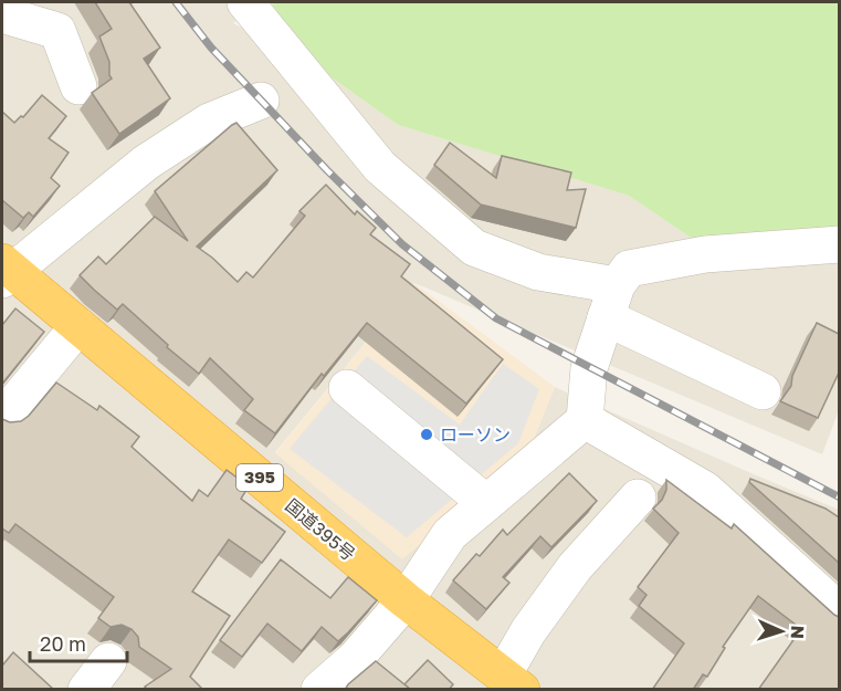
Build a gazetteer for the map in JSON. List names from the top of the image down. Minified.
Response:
{"streets":{"highway":["395","国道395号"]},"places":["ローソン"],"scale_bar":"20 m","north":"right"}
